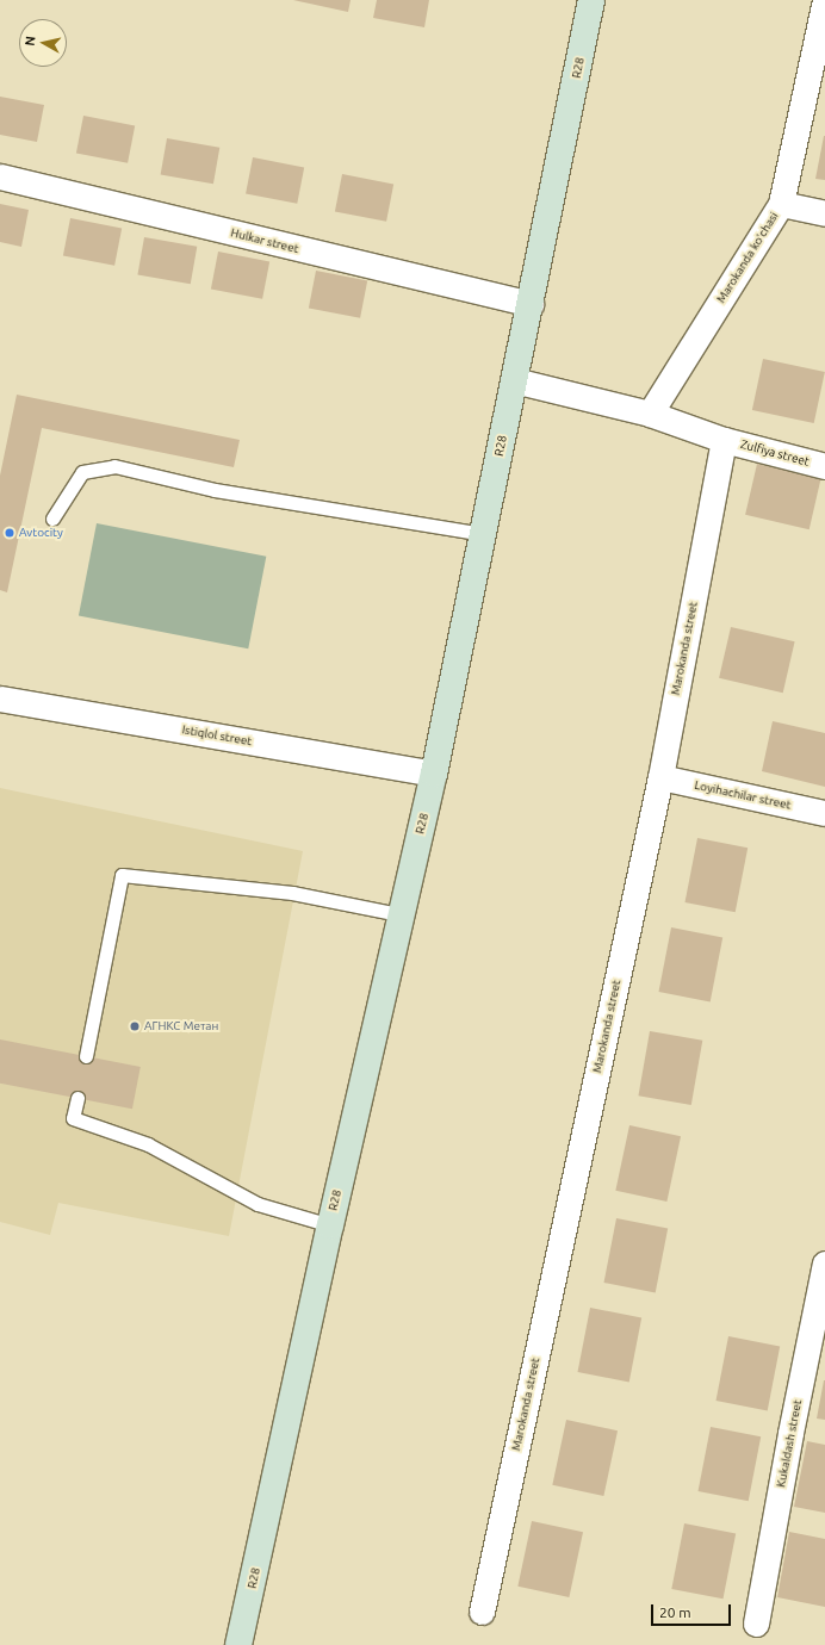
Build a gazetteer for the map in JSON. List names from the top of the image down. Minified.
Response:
{"streets":{"main road":["R28"],"street":["Hulkar street","Marokanda ko'chasi","Zulfiya street","Marokanda street","Istiqlol street","Loyihachilar street","Kukaldash street"]},"crossings":[["R28","Hulkar street"],["R28","Zulfiya street"],["R28","Istiqlol street"],["Marokanda ko'chasi","Zulfiya street"],["Zulfiya street","Marokanda street"],["Marokanda street","Loyihachilar street"]],"places":["Avtocity","АГНКС Метан"],"scale_bar":"20 m","north":"left"}
